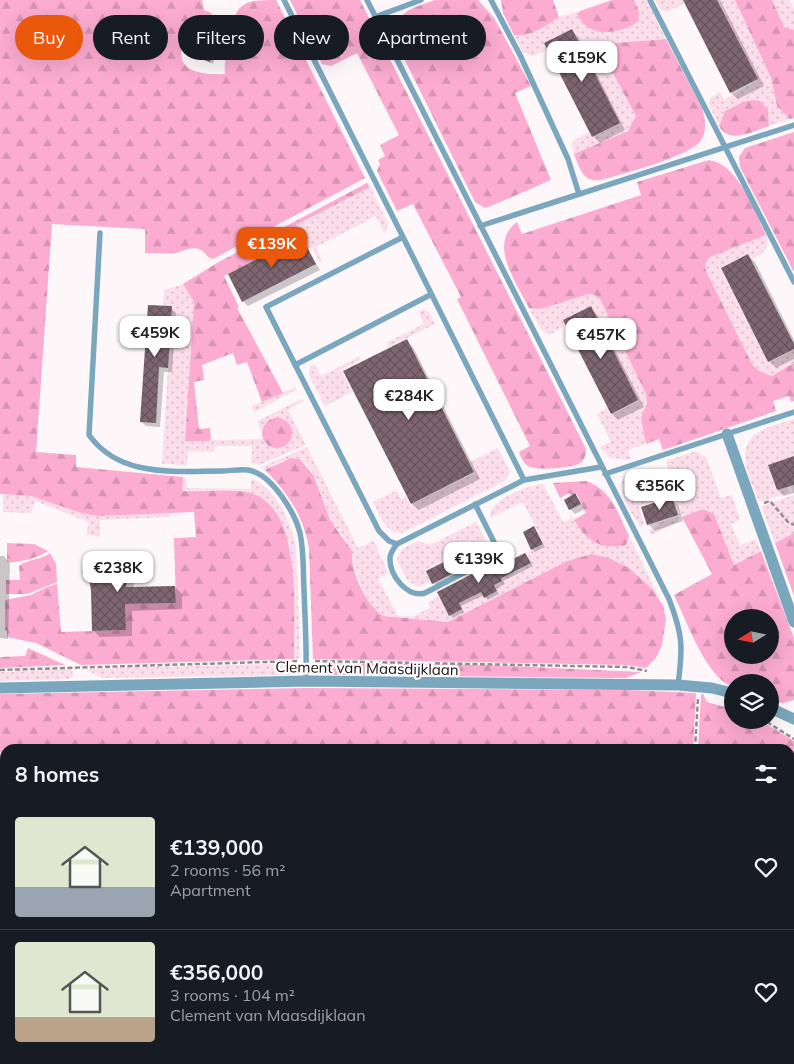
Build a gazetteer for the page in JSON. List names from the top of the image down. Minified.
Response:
{"streets":{"street":["Clement van Maasdijklaan"]},"north":"left","page":{"chip":["Buy","Rent","Filters","New","Apartment"],"price":["€159K","€139K","€459K","€457K","€284K","€356K","€139K","€238K"],"heading":"8 homes","list":[{"name":"€139,000","note":"2 rooms · 56 m² · Apartment"},{"name":"€356,000","note":"3 rooms · 104 m² · Clement van Maasdijklaan"}]}}
